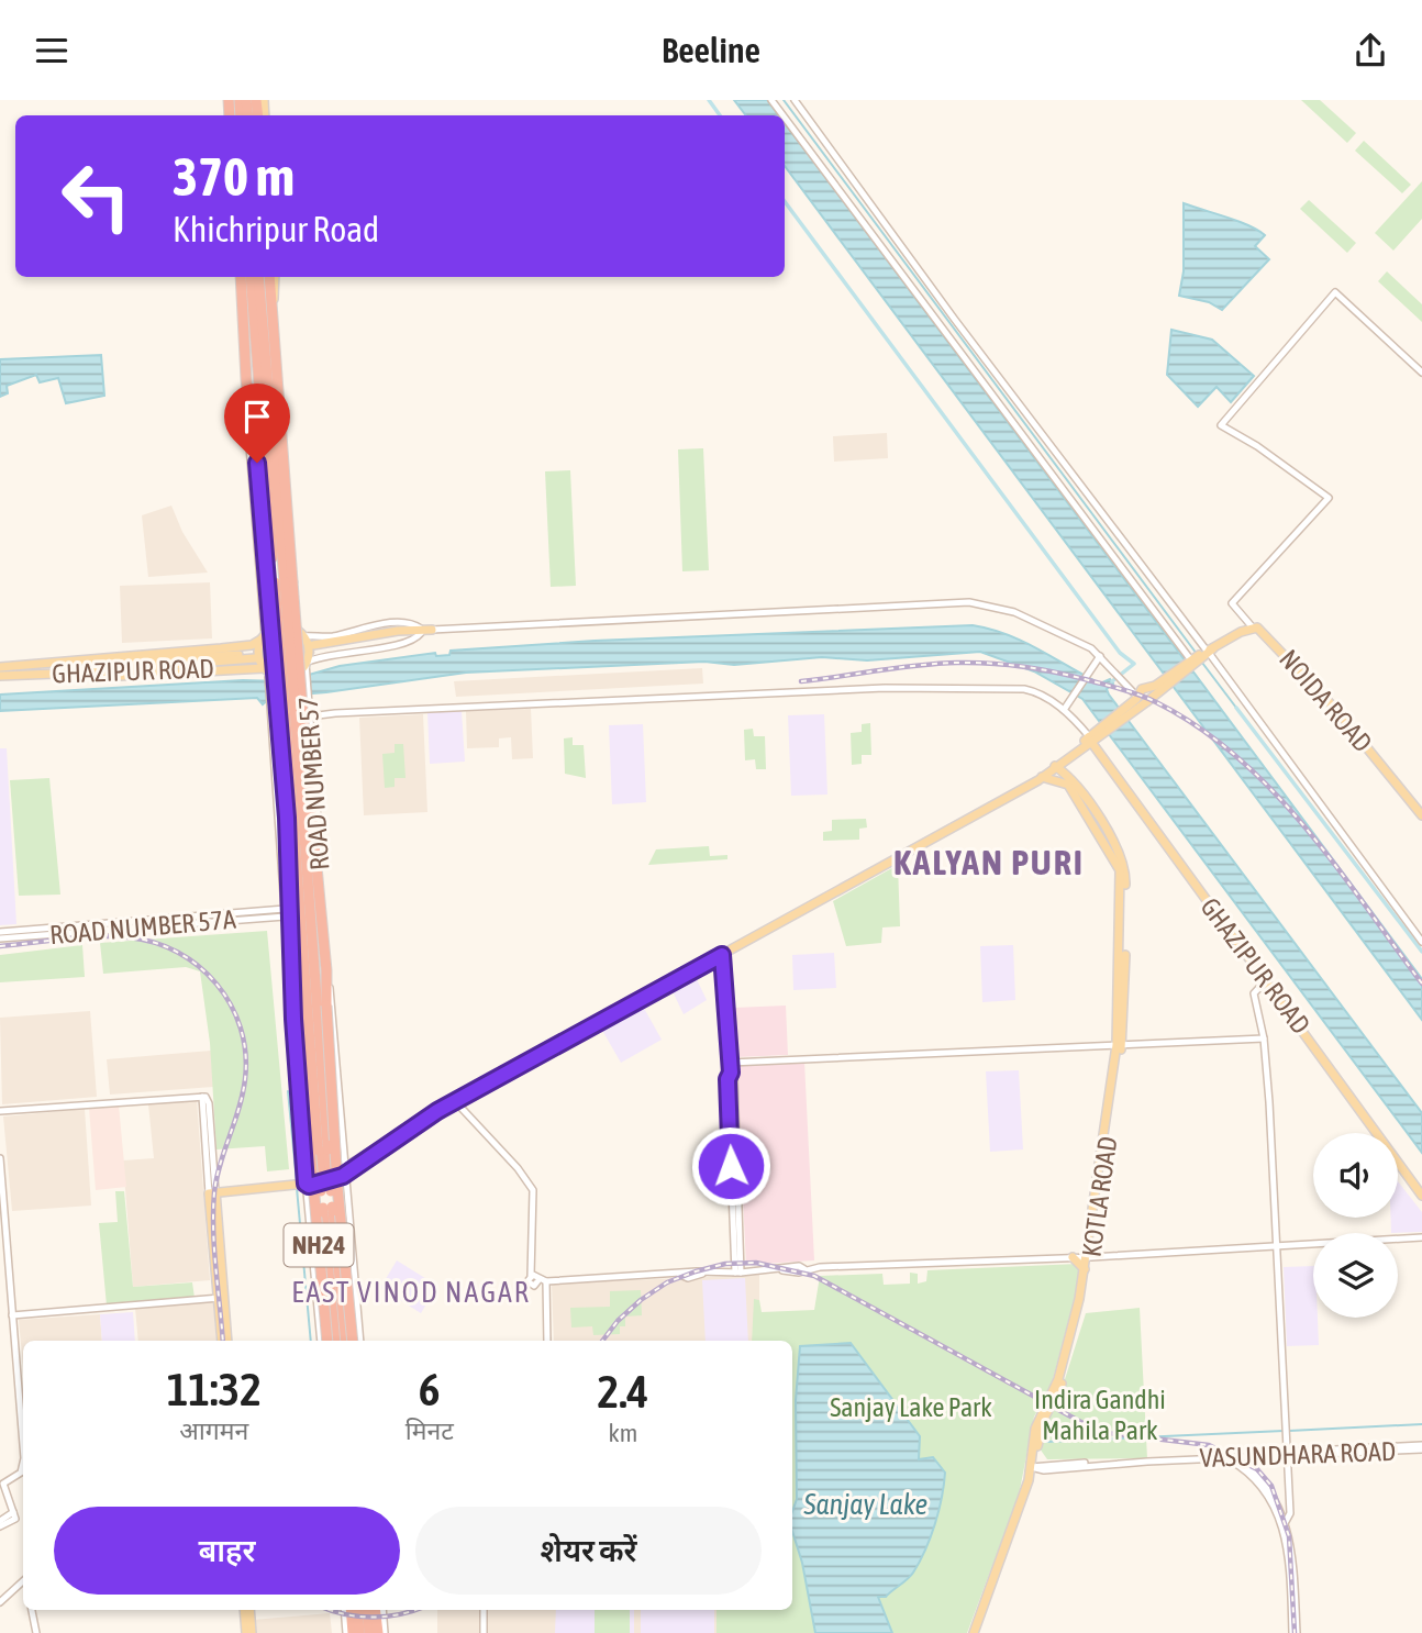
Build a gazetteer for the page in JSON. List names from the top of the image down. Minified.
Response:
{"streets":{"highway":["NH24"],"main road":["GHAZIPUR ROAD","NOIDA ROAD","KOTLA ROAD"],"street":["ROAD NUMBER 57","ROAD NUMBER 57A","VASUNDHARA ROAD"]},"crossings":[["GHAZIPUR ROAD","ROAD NUMBER 57"],["KOTLA ROAD","VASUNDHARA ROAD"]],"districts":["KALYAN PURI","EAST VINOD NAGAR"],"water":["Sanjay Lake"],"parks":["Indira Gandhi Mahila Park","Sanjay Lake Park"],"page":{"header":"Beeline","turn":["370 m","Khichripur Road"],"eta":["11:32","आगमन","6","मिनट","2.4","km"],"buttons":["बाहर","शेयर करें"]}}
